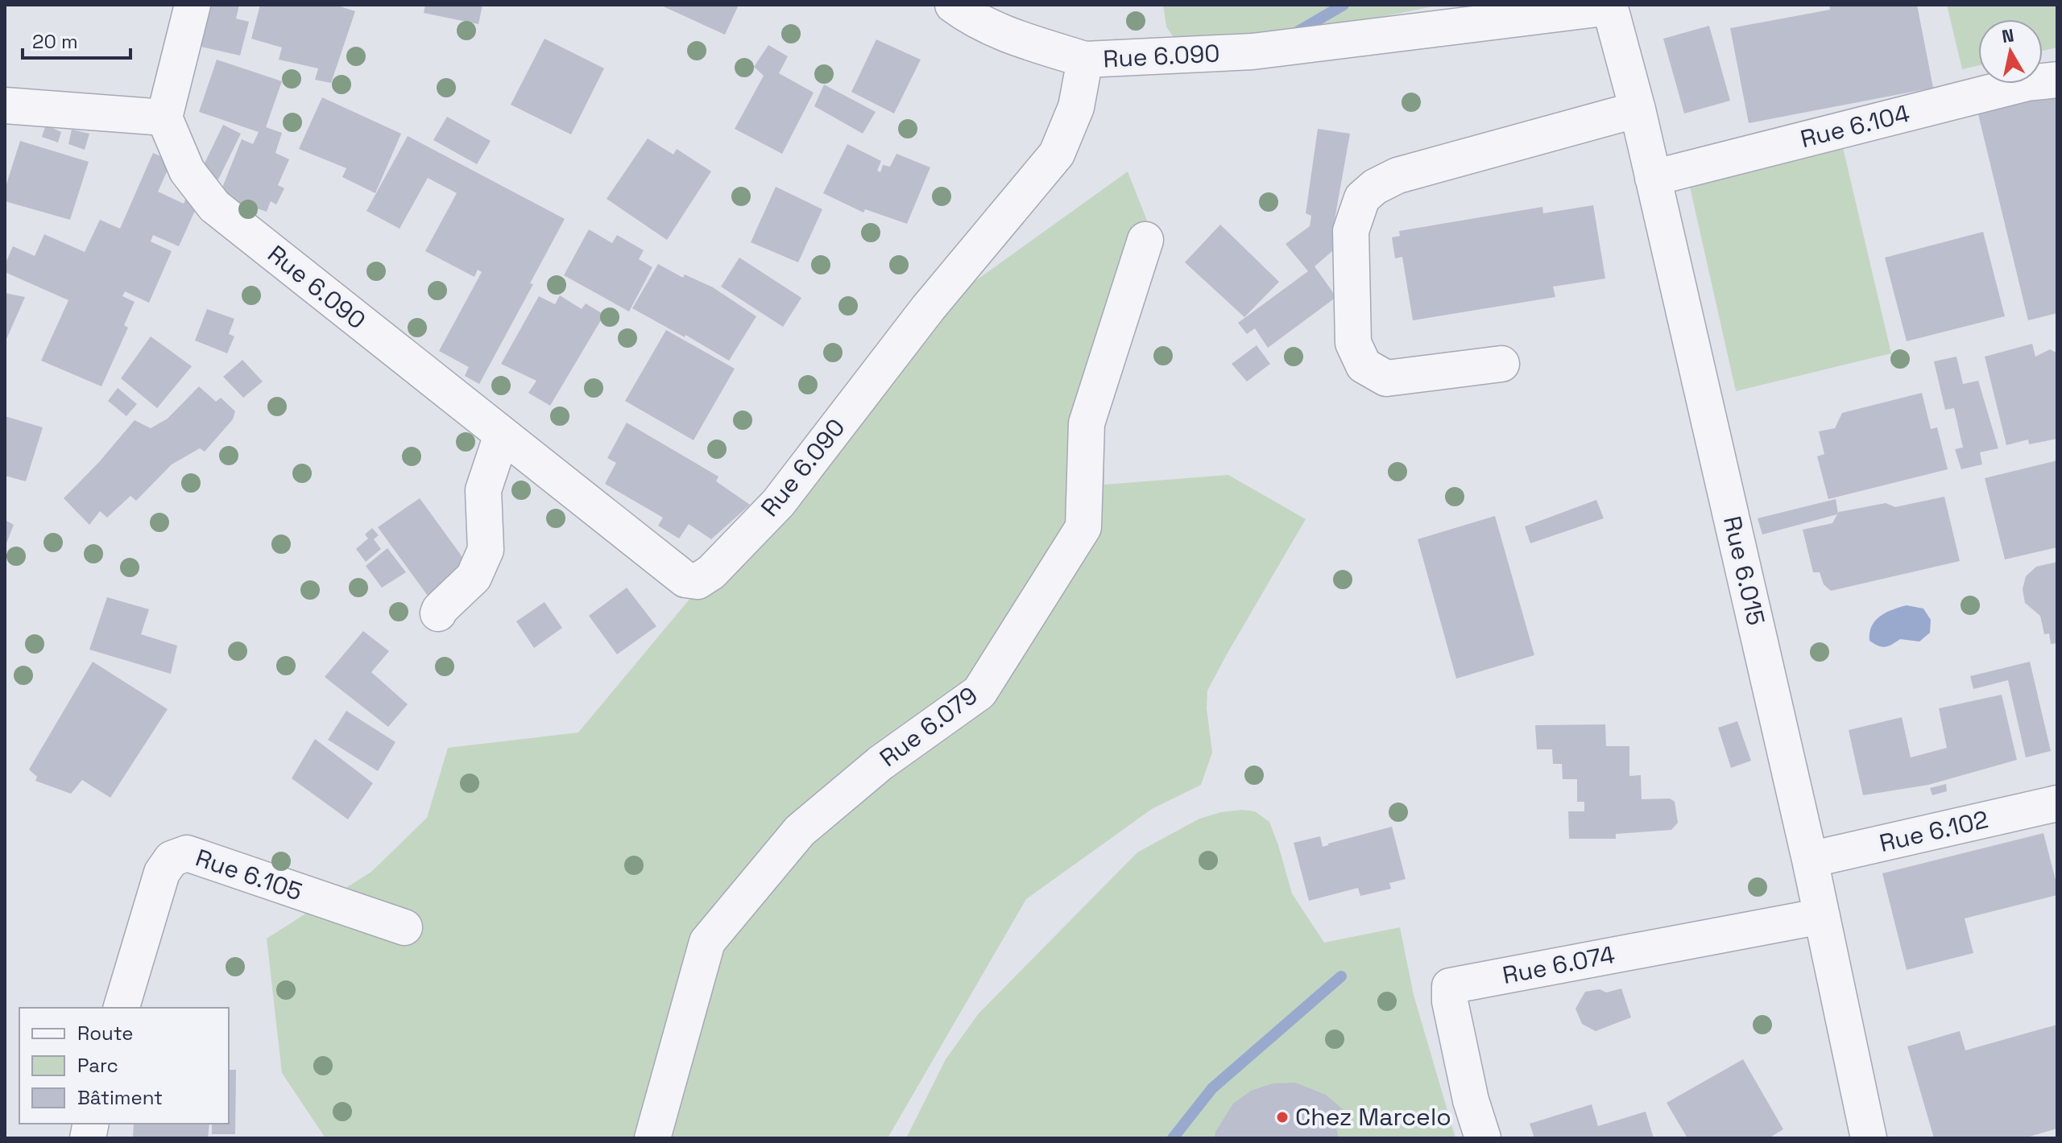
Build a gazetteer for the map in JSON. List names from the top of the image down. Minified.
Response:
{"streets":{"street":["Rue 6.090","Rue 6.104","Rue 6.015","Rue 6.079","Rue 6.102","Rue 6.105","Rue 6.074"]},"crossings":[["Rue 6.090","Rue 6.015"],["Rue 6.104","Rue 6.015"],["Rue 6.015","Rue 6.102"],["Rue 6.015","Rue 6.074"]],"places":["Chez Marcelo"],"legend":["Route","Parc","Bâtiment"],"scale_bar":"20 m","north":"top"}
